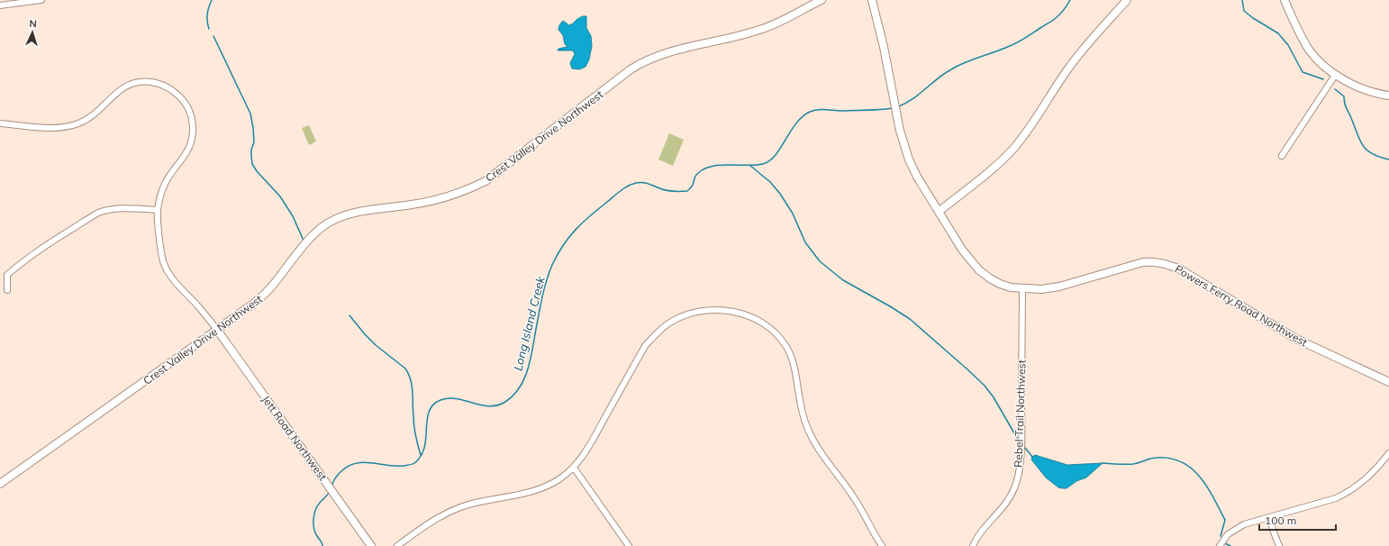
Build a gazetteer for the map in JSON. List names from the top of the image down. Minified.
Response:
{"streets":{"street":["Crest Valley Drive Northwest","Powers Ferry Road Northwest","Rebel Trail Northwest","Jett Road Northwest"]},"crossings":[["Crest Valley Drive Northwest","Jett Road Northwest"],["Powers Ferry Road Northwest","Rebel Trail Northwest"]],"water":["Long Island Creek"],"scale_bar":"100 m","north":"top"}
